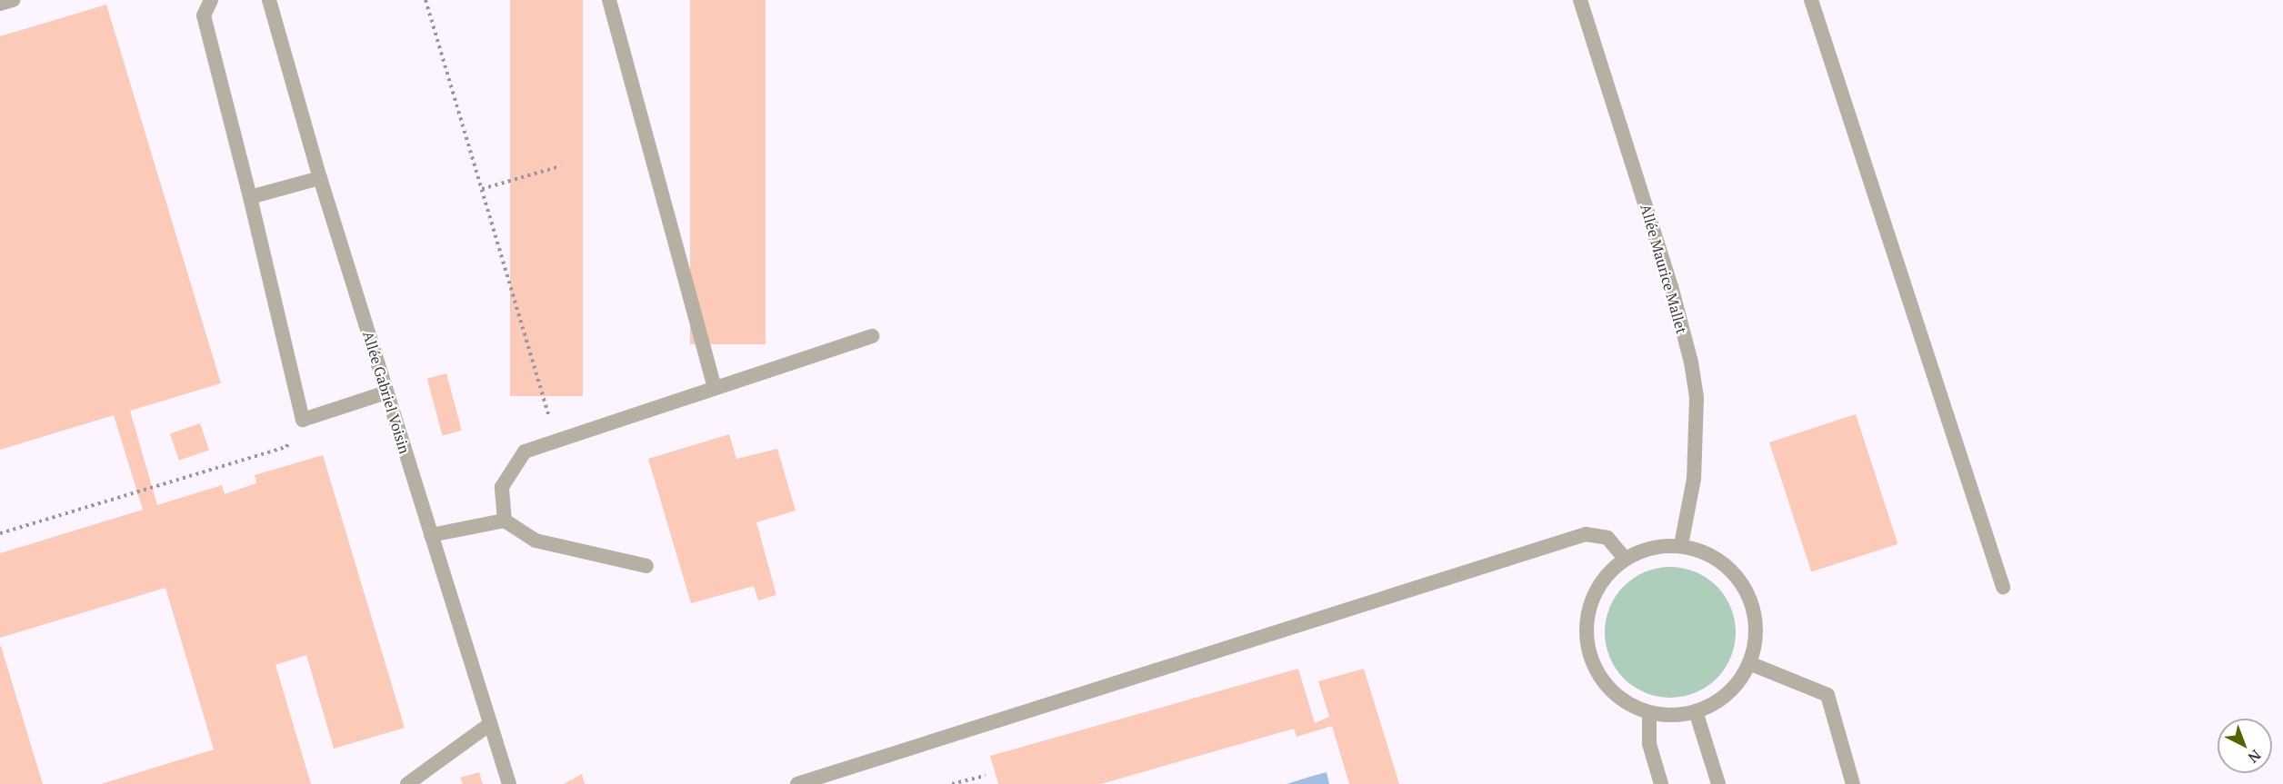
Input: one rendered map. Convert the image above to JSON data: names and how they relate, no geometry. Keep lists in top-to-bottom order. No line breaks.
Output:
{"streets":{"street":["Allée Maurice Mallet","Allée Gabriel Voisin"]},"north":"bottom right"}
